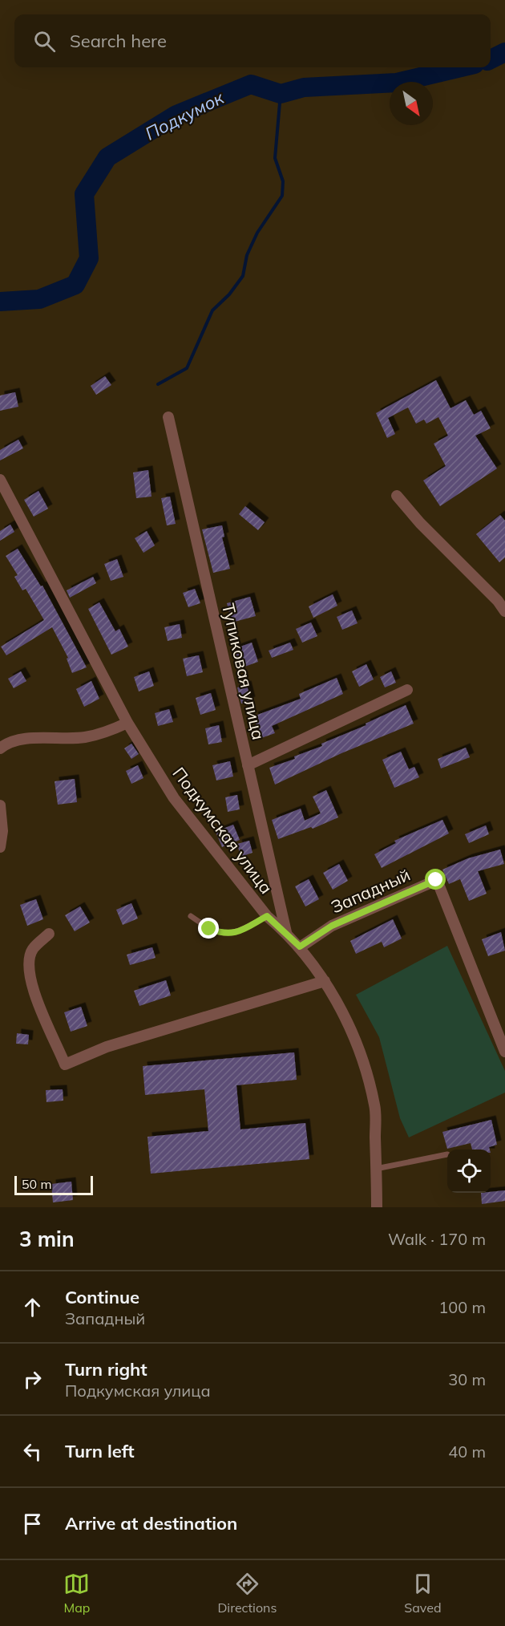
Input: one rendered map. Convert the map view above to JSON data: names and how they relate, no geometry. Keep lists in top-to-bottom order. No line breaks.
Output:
{"streets":{"street":["Тупиковая улица","Подкумская улица","Западный"]},"crossings":[["Тупиковая улица","Подкумская улица"],["Подкумская улица","Западный"]],"water":["Подкумок"],"scale_bar":"50 m","north":"bottom right","page":{"search":"Search here","scale":"50 m","heading":["3 min","Walk · 170 m"],"list":[["Continue","Западный","100 m"],["Turn right","Подкумская улица","30 m"],["Turn left","40 m"],"Arrive at destination"],"nav":["Map","Directions","Saved"]}}
